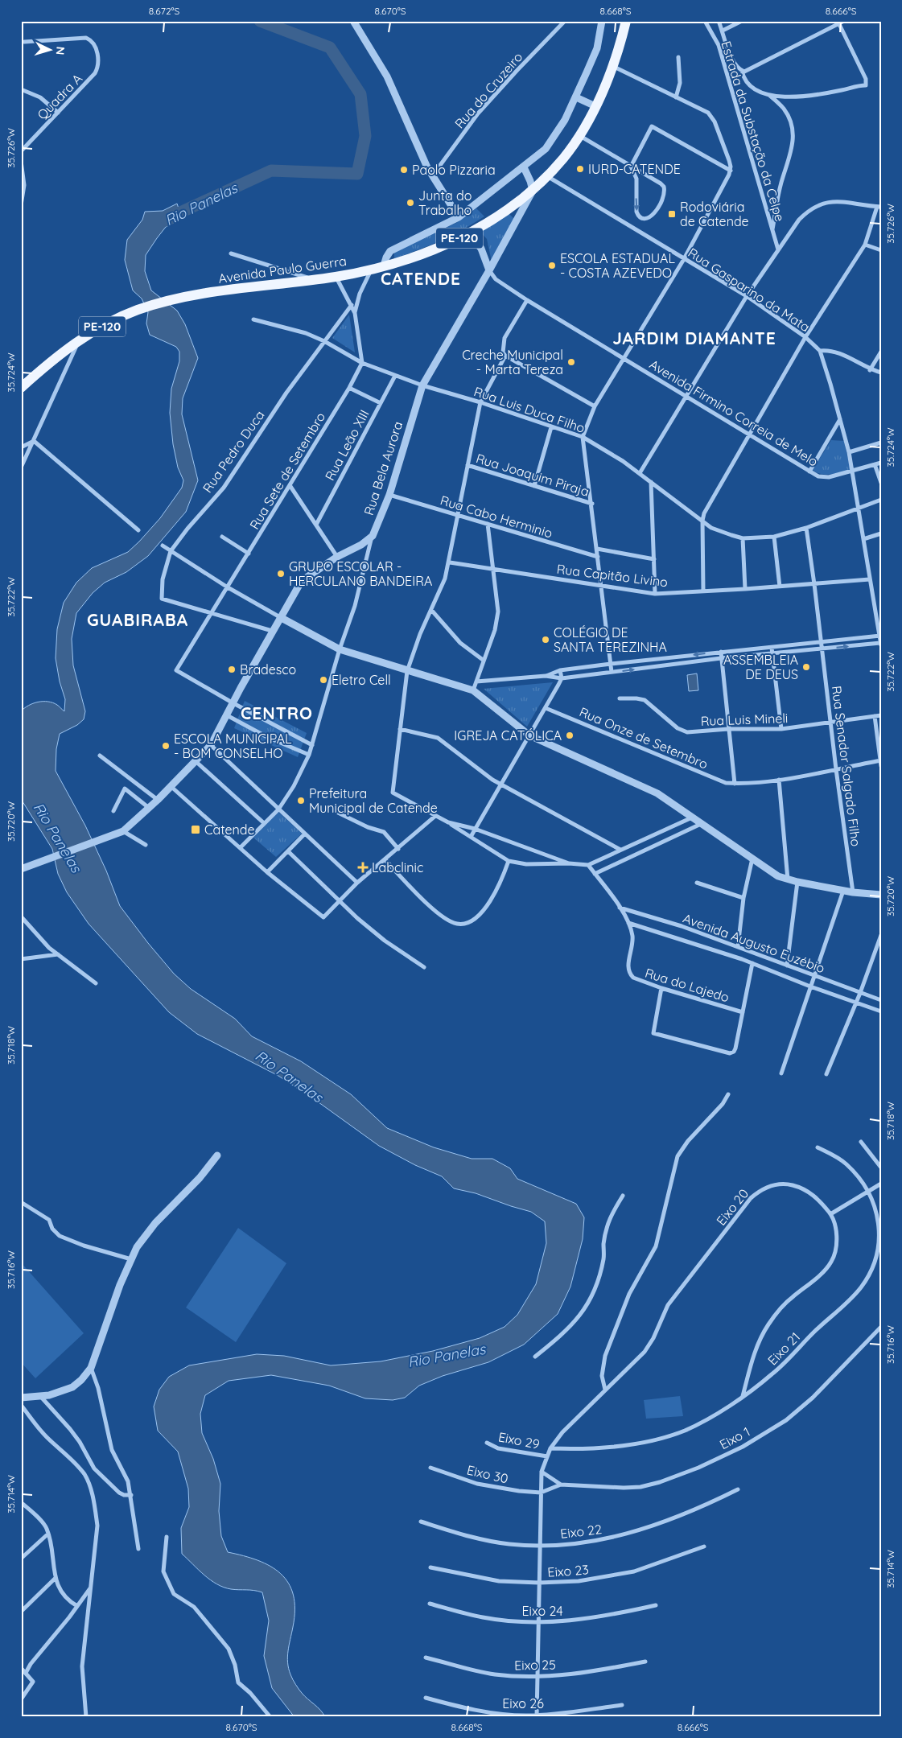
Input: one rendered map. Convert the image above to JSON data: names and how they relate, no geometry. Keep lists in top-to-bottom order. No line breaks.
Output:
{"streets":{"main road":["PE-120","Avenida Paulo Guerra"],"street":["Rua do Cruzeiro","Quadra A","Estrada da Substação da Celpe","Rua Gasparino da Mata","Rua Luis Duca Filho","Avenida Firmino Correia de Melo","Rua Leão XIII","Rua Pedro Duca","Rua Bela Aurora","Rua Sete de Setembro","Rua Joaquim Piraja","Rua Cabo Herminio","Rua Capitão Livino","Rua Luis Mineli","Rua Onze de Setembro","Rua Senador Salgado Filho","Avenida Augusto Euzébio","Rua do Lajedo","Eixo 20","Eixo 21","Eixo 1","Eixo 29","Eixo 30","Eixo 22","Eixo 23","Eixo 24","Eixo 25","Eixo 26"]},"crossings":[["PE-120","Avenida Paulo Guerra"],["Avenida Paulo Guerra","Rua Gasparino da Mata"],["Avenida Paulo Guerra","Rua Bela Aurora"],["Rua Luis Duca Filho","Rua Leão XIII"],["Rua Luis Duca Filho","Rua Pedro Duca"],["Rua Luis Duca Filho","Rua Bela Aurora"],["Rua Luis Duca Filho","Rua Sete de Setembro"],["Rua Luis Duca Filho","Rua Senador Salgado Filho"],["Avenida Firmino Correia de Melo","Rua Bela Aurora"],["Rua Pedro Duca","Rua Sete de Setembro"],["Rua Bela Aurora","Rua Sete de Setembro"],["Rua Bela Aurora","Rua Cabo Herminio"],["Rua Capitão Livino","Rua Senador Salgado Filho"],["Rua Luis Mineli","Rua Senador Salgado Filho"],["Avenida Augusto Euzébio","Rua do Lajedo"],["Eixo 20","Eixo 21"]],"districts":["CATENDE","JARDIM DIAMANTE","GUABIRABA","CENTRO"],"water":["Rio Panelas"],"places":{"other":["IURD-CATENDE","Paolo Pizzaria","Junta do Trabalho","ESCOLA ESTADUAL - COSTA AZEVEDO","Creche Municipal - Marta Tereza","GRUPO ESCOLAR - HERCULANO BANDEIRA","COLÉGIO DE SANTA TEREZINHA","ASSEMBLEIA DE DEUS","Bradesco","Eletro Cell","IGREJA CATÓLICA","ESCOLA MUNICIPAL - BOM CONSELHO","Prefeitura Municipal de Catende"],"transit":["Rodoviária de Catende","Catende"],"health":["Labclinic"]},"north":"right","coordinates":["8.672°S","8.670°S","8.668°S","8.666°S","35.726°W","35.724°W","35.722°W","35.720°W","35.718°W","35.716°W","35.714°W"]}
